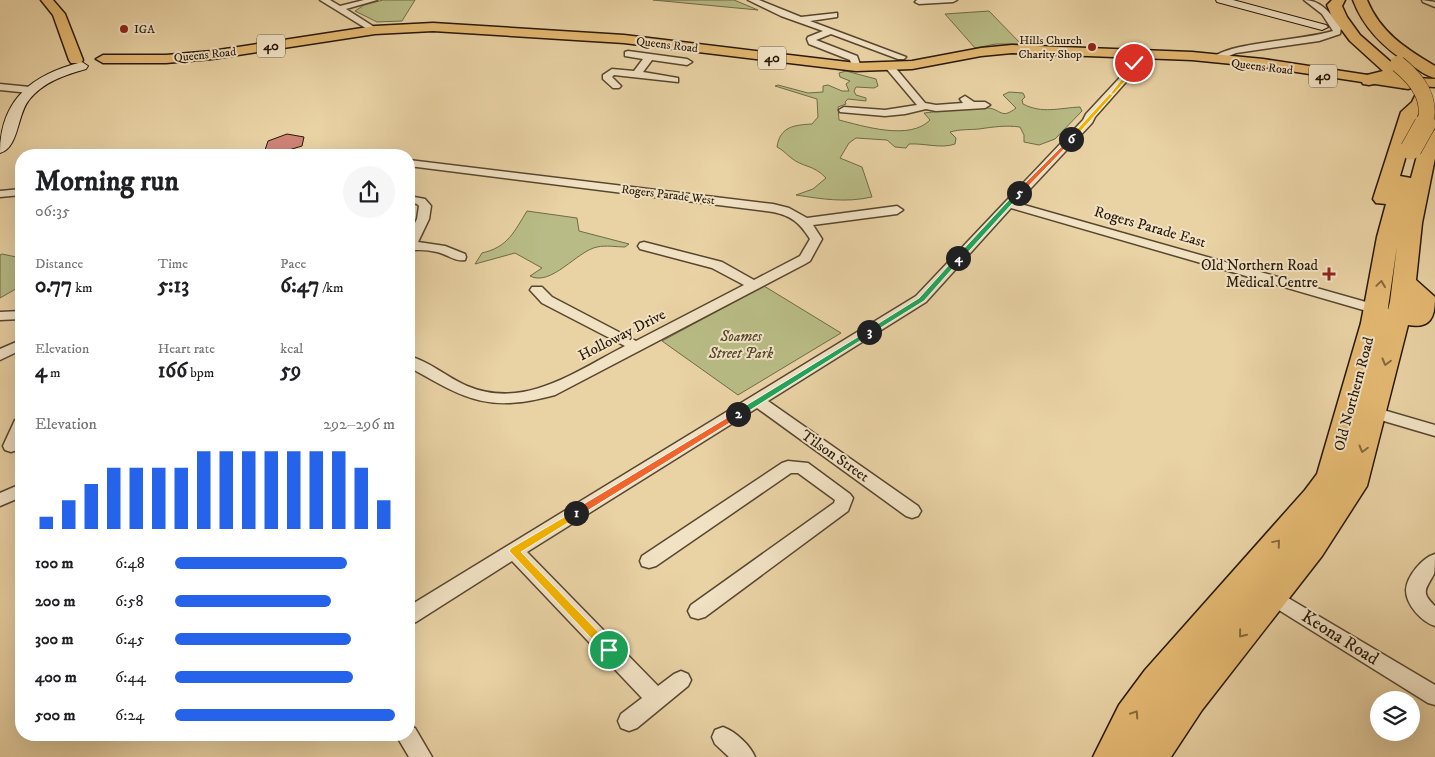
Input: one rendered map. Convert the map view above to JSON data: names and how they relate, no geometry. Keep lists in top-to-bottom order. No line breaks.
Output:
{"streets":{"highway":["Old Northern Road"],"main road":["Queens Road","40"],"street":["Rogers Parade West","Rogers Parade East","Holloway Drive","Tilson Street","Keona Road"]},"crossings":[["Queens Road","Old Northern Road"],["Rogers Parade West","Holloway Drive"],["Rogers Parade East","Old Northern Road"],["Old Northern Road","Keona Road"]],"parks":["Soames Street Park"],"places":{"other":["IGA","Hills Church Charity Shop"],"health":["Old Northern Road Medical Centre"]},"page":{"pins":["6","5","4","3","2","1"],"heading":["Morning run","06:35"],"stats":[["Distance","0.77 km"],["Time","5:13"],["Pace","6:47 /km"],["Elevation","4 m"],["Heart rate","166 bpm"],["kcal","59"]],"chart":["Elevation","292–296 m"],"list":[{"name":"100 m","note":"6:48"},{"name":"200 m","note":"6:58"},{"name":"300 m","note":"6:45"},{"name":"400 m","note":"6:44"},{"name":"500 m","note":"6:24"}]}}
